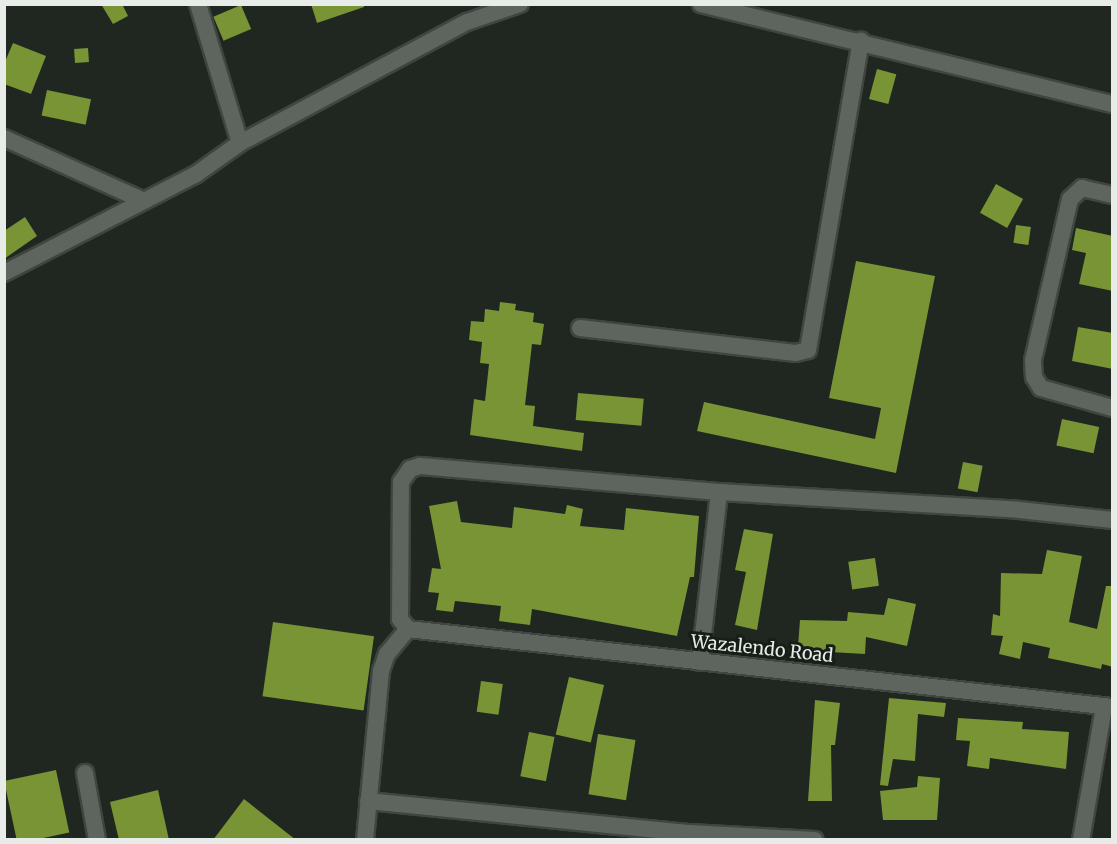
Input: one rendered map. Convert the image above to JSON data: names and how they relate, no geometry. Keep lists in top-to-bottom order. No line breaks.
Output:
{"streets":{"street":["Wazalendo Road"]}}
